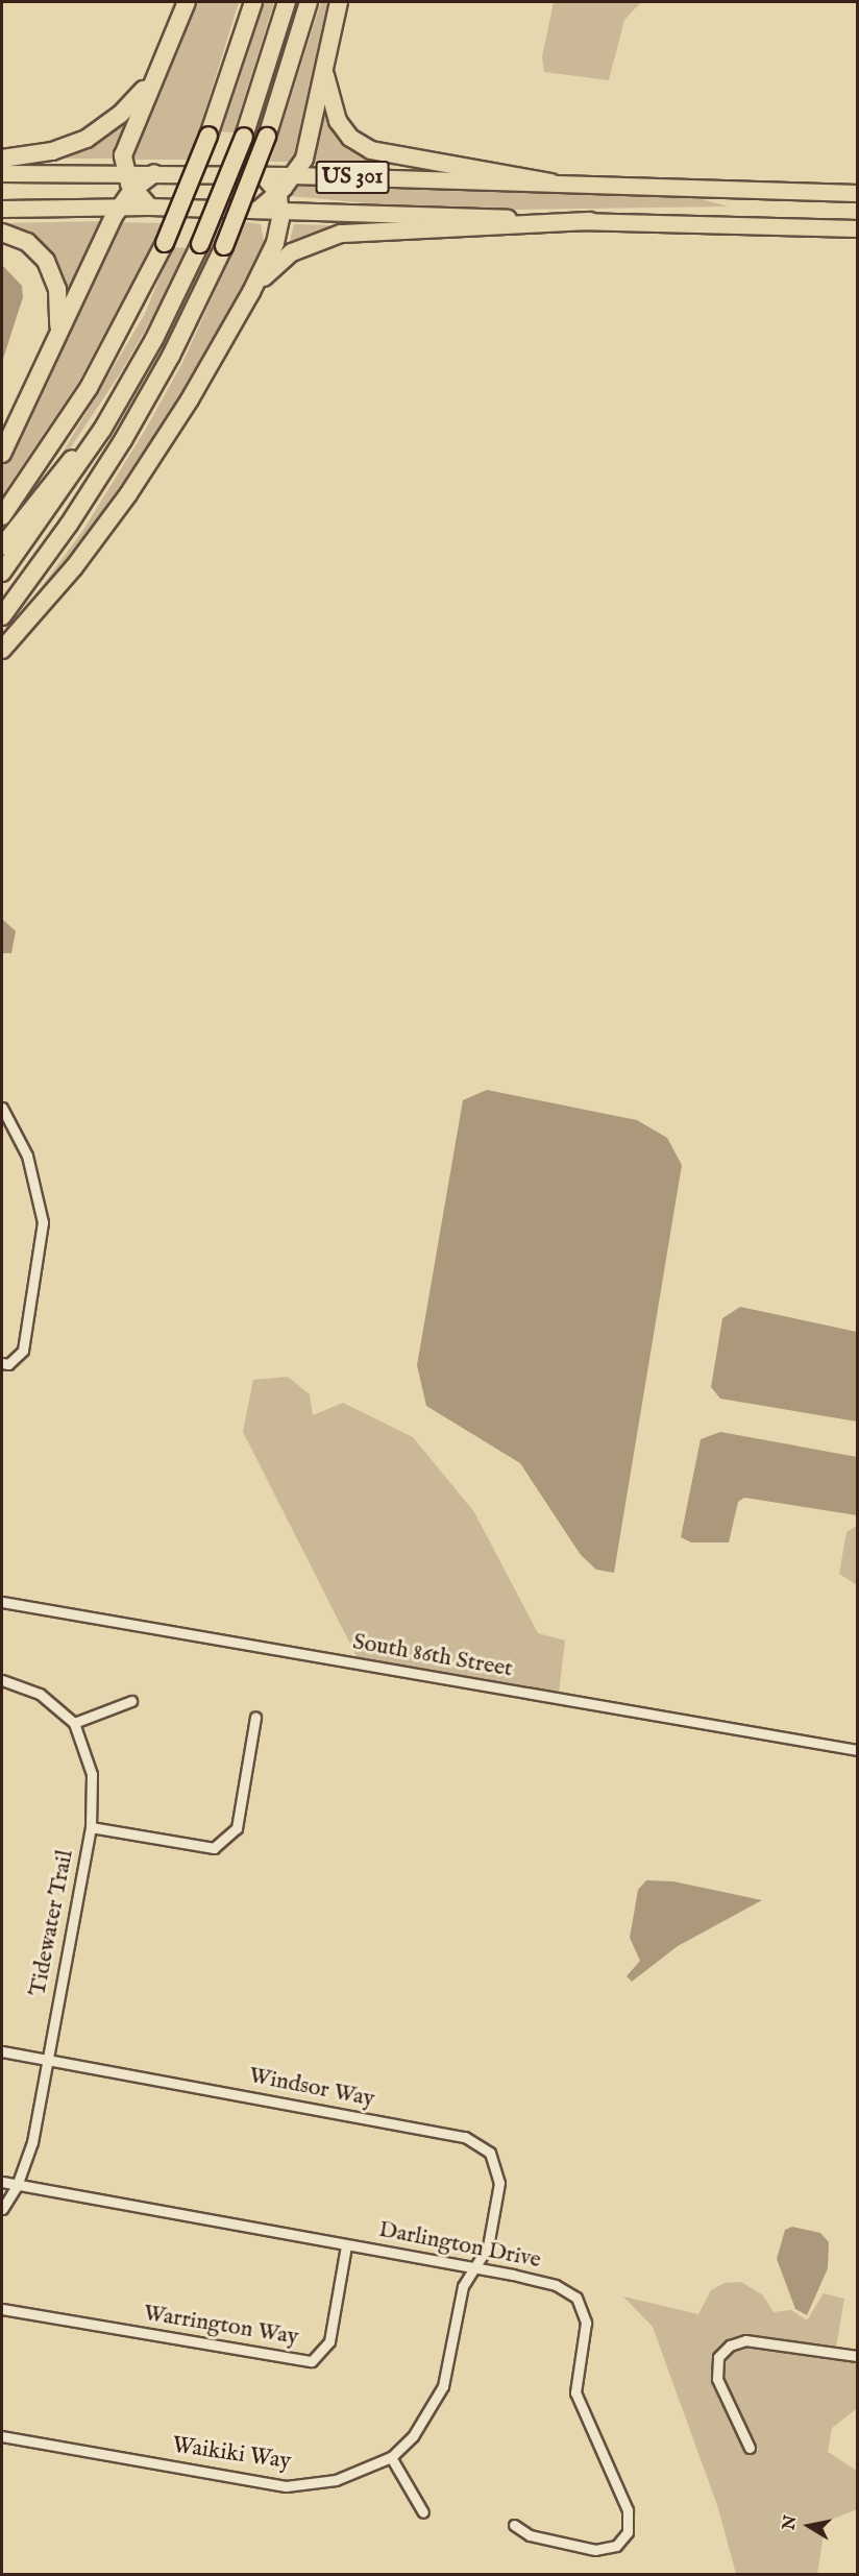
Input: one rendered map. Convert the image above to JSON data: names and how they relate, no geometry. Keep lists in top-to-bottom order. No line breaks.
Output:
{"streets":{"main road":["US 301"],"street":["South 86th Street","Tidewater Trail","Windsor Way","Darlington Drive","Warrington Way","Waikiki Way"]},"crossings":[["Tidewater Trail","Windsor Way"],["Tidewater Trail","Darlington Drive"],["Windsor Way","Darlington Drive"],["Windsor Way","Waikiki Way"],["Darlington Drive","Warrington Way"],["Darlington Drive","Waikiki Way"]],"north":"left"}
